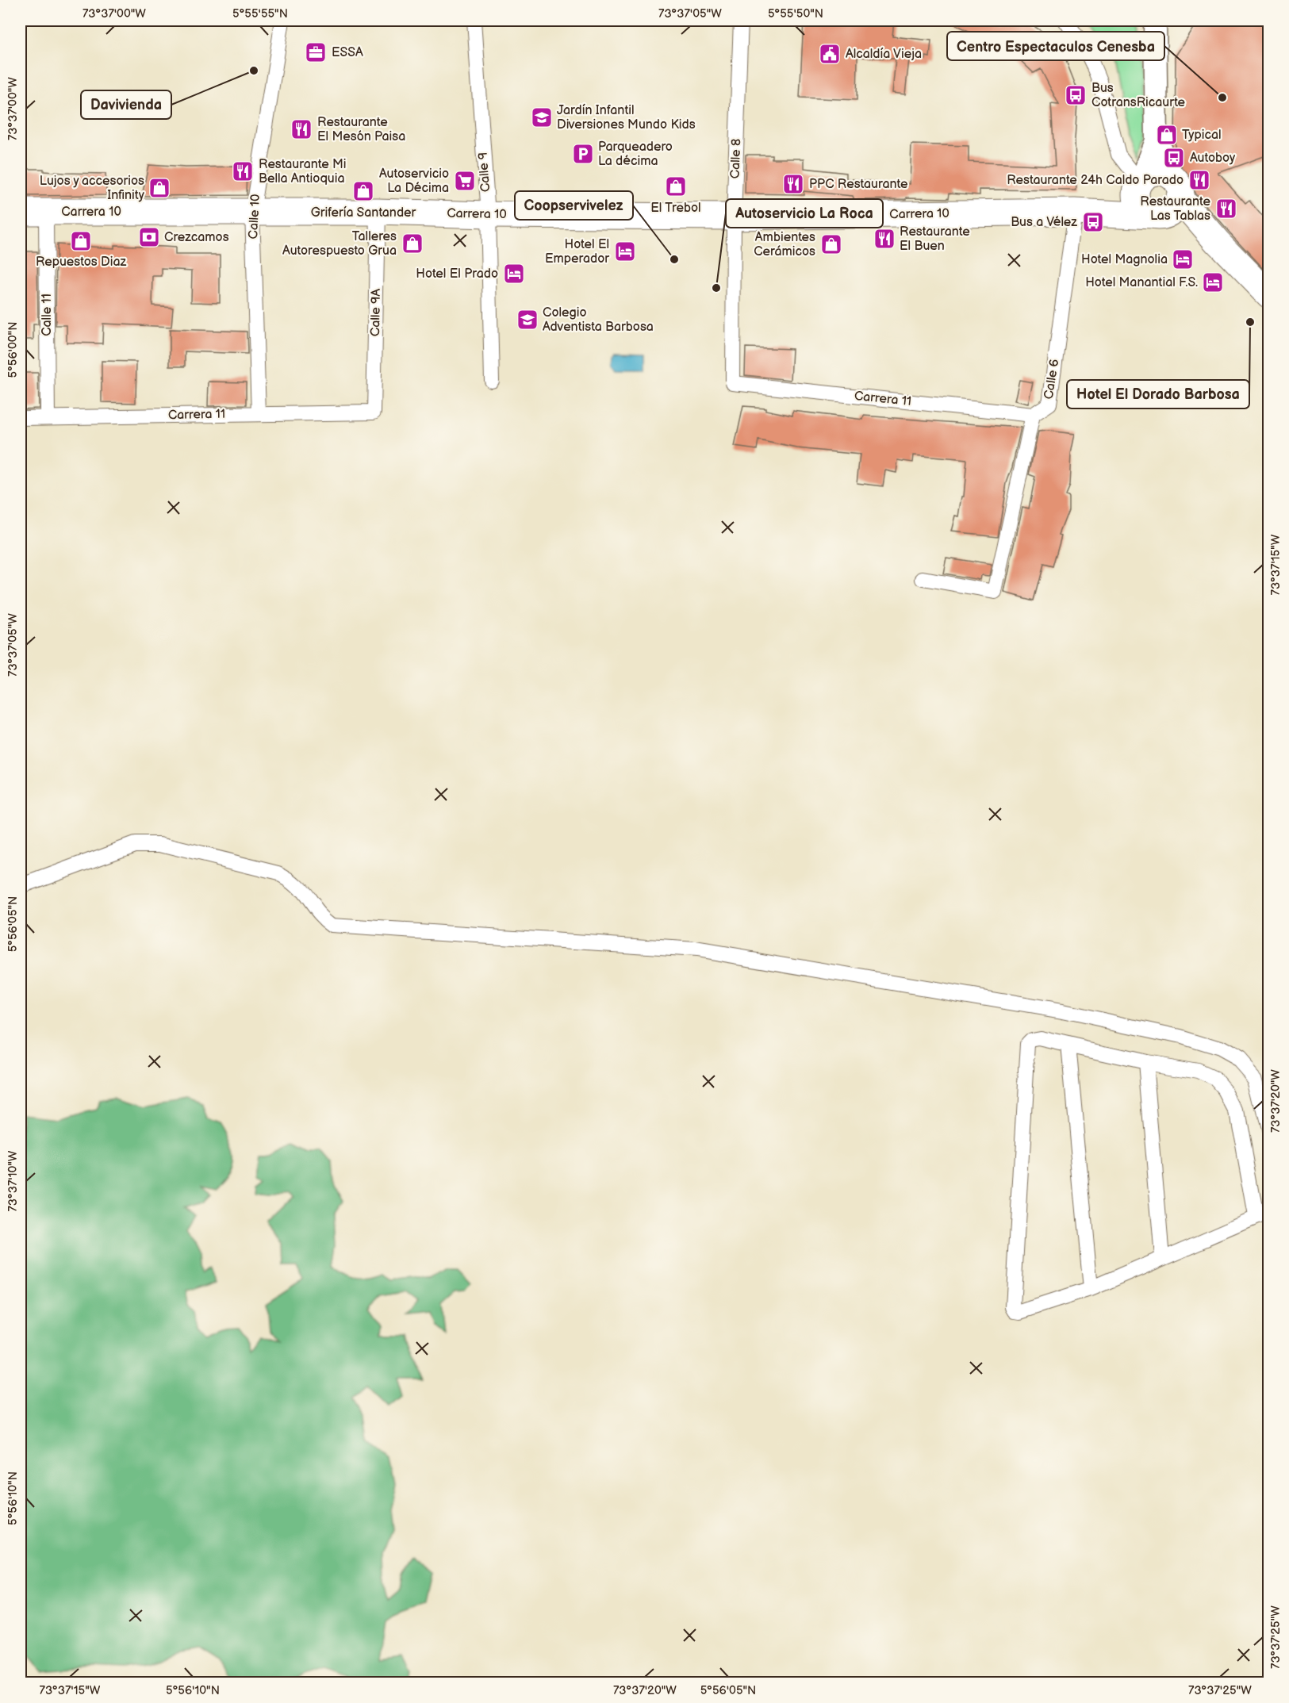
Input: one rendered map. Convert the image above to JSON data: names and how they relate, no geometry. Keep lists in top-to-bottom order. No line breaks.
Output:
{"streets":{"highway":["Carrera 10"],"street":["Calle 8","Calle 9","Calle 10","Calle 9A","Calle 11","Calle 6","Carrera 11"]},"crossings":[["Calle 8","Carrera 10"],["Calle 8","Carrera 11"],["Calle 9","Carrera 10"],["Carrera 10","Calle 10"],["Carrera 10","Calle 9A"],["Carrera 10","Calle 11"],["Carrera 10","Calle 6"],["Calle 10","Carrera 11"],["Calle 9A","Carrera 11"],["Calle 11","Carrera 11"],["Calle 6","Carrera 11"]],"places":{"office":["ESSA"],"public building":["Alcaldía Vieja"],"other":["Davivienda","Centro Espectaculos Cenesba","Coopservivelez","Autoservicio La Roca","Hotel El Dorado Barbosa"],"bus stop":["Bus CotransRicaurte","Autoboy","Bus a Vélez"],"school or university":["Jardín Infantil Diversiones Mundo Kids","Colegio Adventista Barbosa"],"restaurant":["Restaurante El Mesón Paisa","Restaurante Mi Bella Antioquia","Restaurante 24h Caldo Parado","PPC Restaurante","Restaurante Las Tablas","Restaurante El Buen"],"shop":["Typical","El Trebol","Lujos y accesorios Infinity","Grifería Santander","Repuestos Diaz","Talleres Autorespuesto Grua","Ambientes Cerámicos"],"parking":["Parqueadero La décima"],"supermarket":["Autoservicio La Décima"],"bank":["Crezcamos"],"hotel":["Hotel El Emperador","Hotel Magnolia","Hotel El Prado","Hotel Manantial F.S."]},"coordinates":["73°37'00\"W","5°55'55\"N","73°37'05\"W","5°55'50\"N","5°56'00\"N","73°37'15\"W","5°56'05\"N","73°37'20\"W","73°37'10\"W","5°56'10\"N","73°37'25\"W"]}
